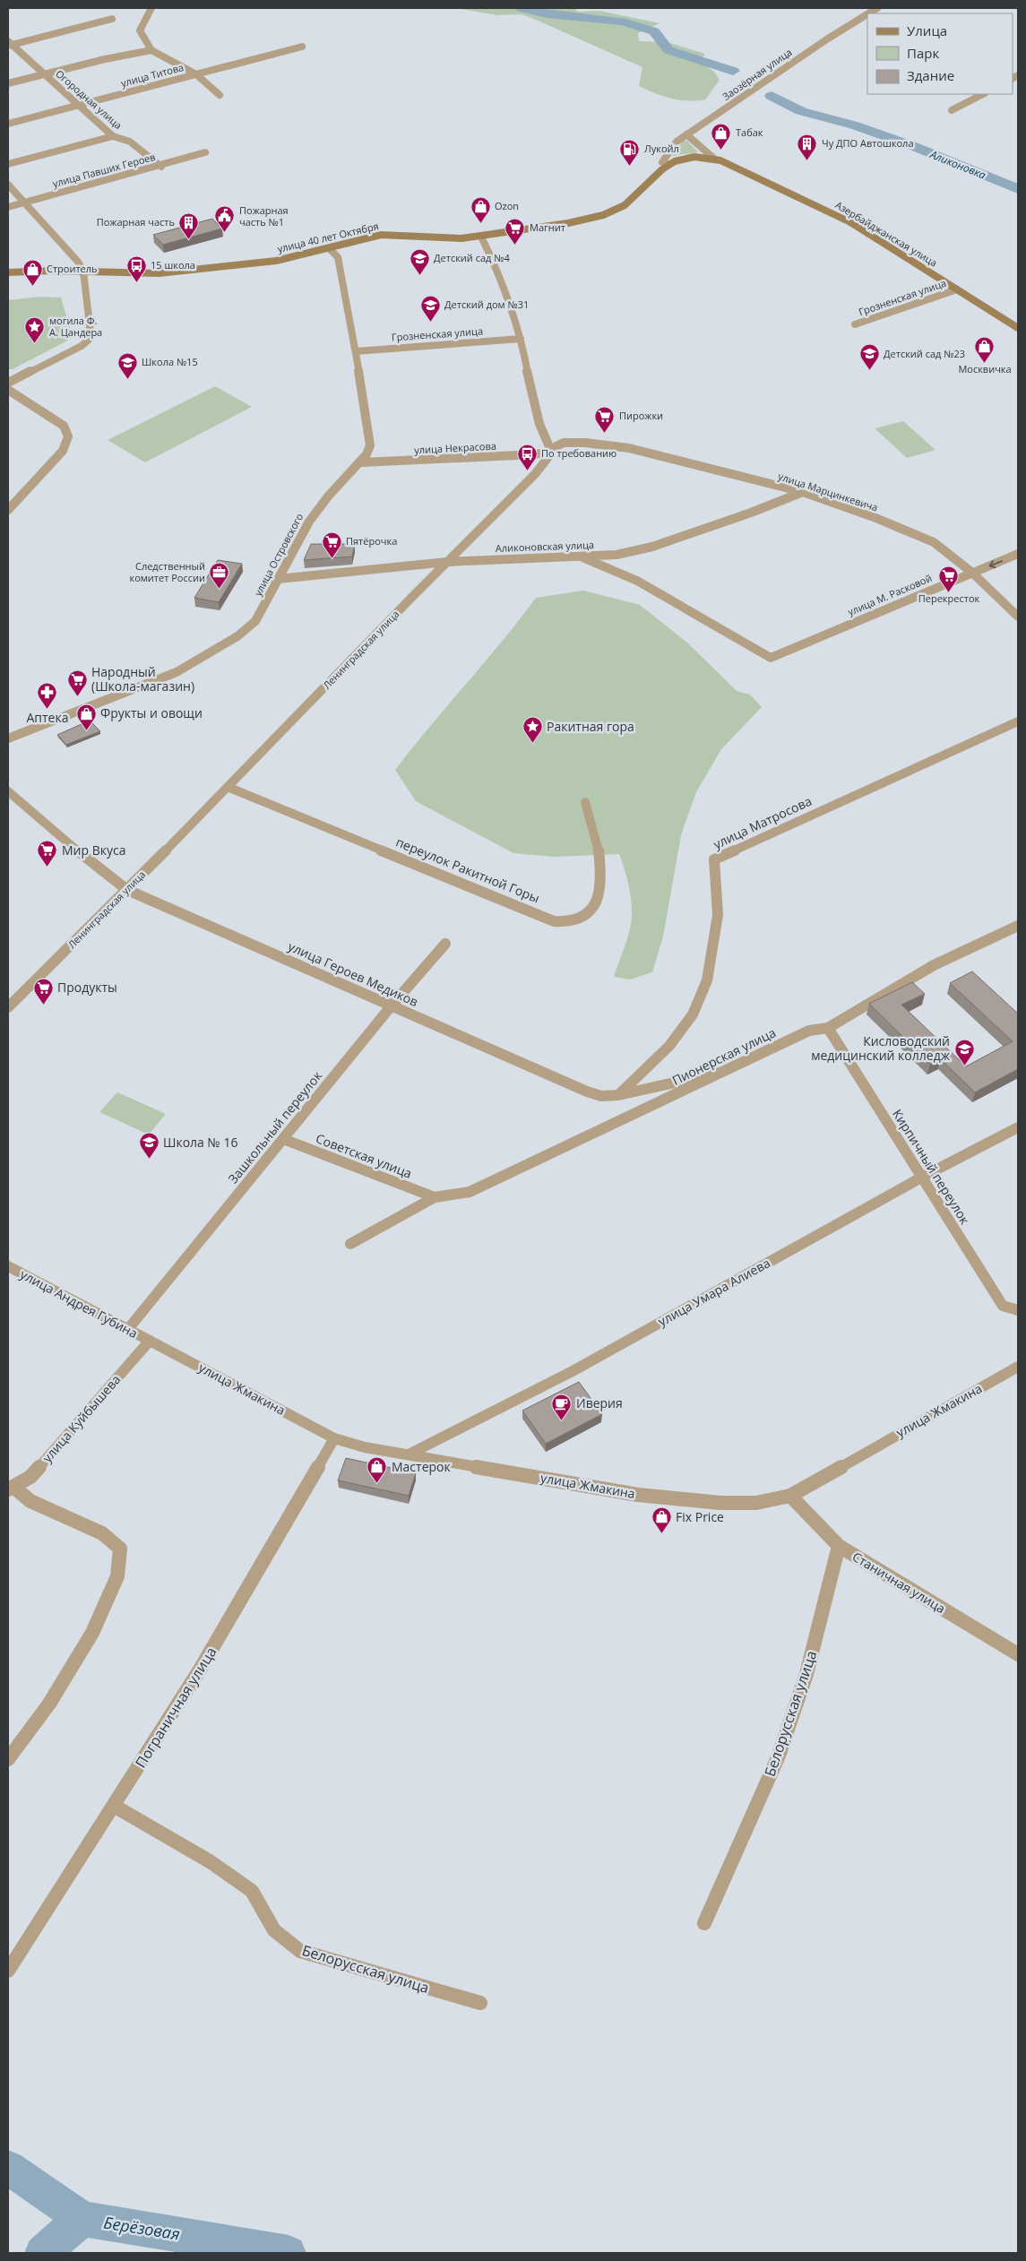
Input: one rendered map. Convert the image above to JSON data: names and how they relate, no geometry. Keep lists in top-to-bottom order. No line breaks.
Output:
{"streets":{"main road":["Азербайджанская улица","улица 40 лет Октября"],"street":["Заозёрная улица","улица Титова","Огородная улица","улица Павших Героев","Грозненская улица","улица Некрасова","улица Марцинкевича","Аликоновская улица","улица Островского","улица М. Расковой","Ленинградская улица","улица Матросова","переулок Ракитной Горы","улица Героев Медиков","Пионерская улица","Зашкольный переулок","Советская улица","Кирпичный переулок","улица Умара Алиева","улица Андрея Губина","улица Жмакина","улица Куйбышева","Станичная улица","Пограничная улица","Белорусская улица"]},"crossings":[["Заозёрная улица","улица 40 лет Октября"],["улица Титова","Огородная улица"],["Огородная улица","улица Павших Героев"],["Азербайджанская улица","улица 40 лет Октября"],["Азербайджанская улица","Грозненская улица"],["улица 40 лет Октября","улица Островского"],["Грозненская улица","улица Островского"],["улица Некрасова","улица Марцинкевича"],["улица Некрасова","улица Островского"],["улица Некрасова","Ленинградская улица"],["улица Марцинкевича","Аликоновская улица"],["улица Марцинкевича","улица М. Расковой"],["улица Марцинкевича","Ленинградская улица"],["Аликоновская улица","улица Островского"],["Аликоновская улица","улица М. Расковой"],["Аликоновская улица","Ленинградская улица"],["Ленинградская улица","переулок Ракитной Горы"],["Ленинградская улица","улица Героев Медиков"],["улица Матросова","улица Героев Медиков"],["улица Героев Медиков","Пионерская улица"],["улица Героев Медиков","Зашкольный переулок"],["Пионерская улица","Советская улица"],["Пионерская улица","Кирпичный переулок"],["Зашкольный переулок","Советская улица"],["Зашкольный переулок","улица Андрея Губина"],["Кирпичный переулок","улица Умара Алиева"],["улица Умара Алиева","улица Жмакина"],["улица Андрея Губина","улица Жмакина"],["улица Андрея Губина","улица Куйбышева"],["улица Жмакина","улица Куйбышева"],["улица Жмакина","Станичная улица"],["улица Жмакина","Пограничная улица"],["Станичная улица","Белорусская улица"],["Пограничная улица","Белорусская улица"]],"water":["Аликоновка","Берёзовая"],"places":{"shop":["Табак","Ozon","Строитель","Москвичка","Фрукты и овощи","Мастерок","Fix Price"],"building":["Чу ДПО Автошкола","Пожарная часть"],"fuel station":["Лукойл"],"public building":["Пожарная часть №1"],"supermarket":["Магнит","Пирожки","Пятёрочка","Перекресток","Народный (Школа-магазин)","Мир Вкуса","Продукты"],"school or university":["Детский сад №4","Детский дом №31","Детский сад №23","Школа №15","Кисловодский медицинский колледж","Школа № 16"],"bus stop":["15 школа","По требованию"],"place":["могила Ф. А. Цандера","Ракитная гора"],"office":["Следственный комитет России"],"pharmacy":["Аптека"],"cafe":["Иверия"]},"legend":["Улица","Парк","Здание"]}
